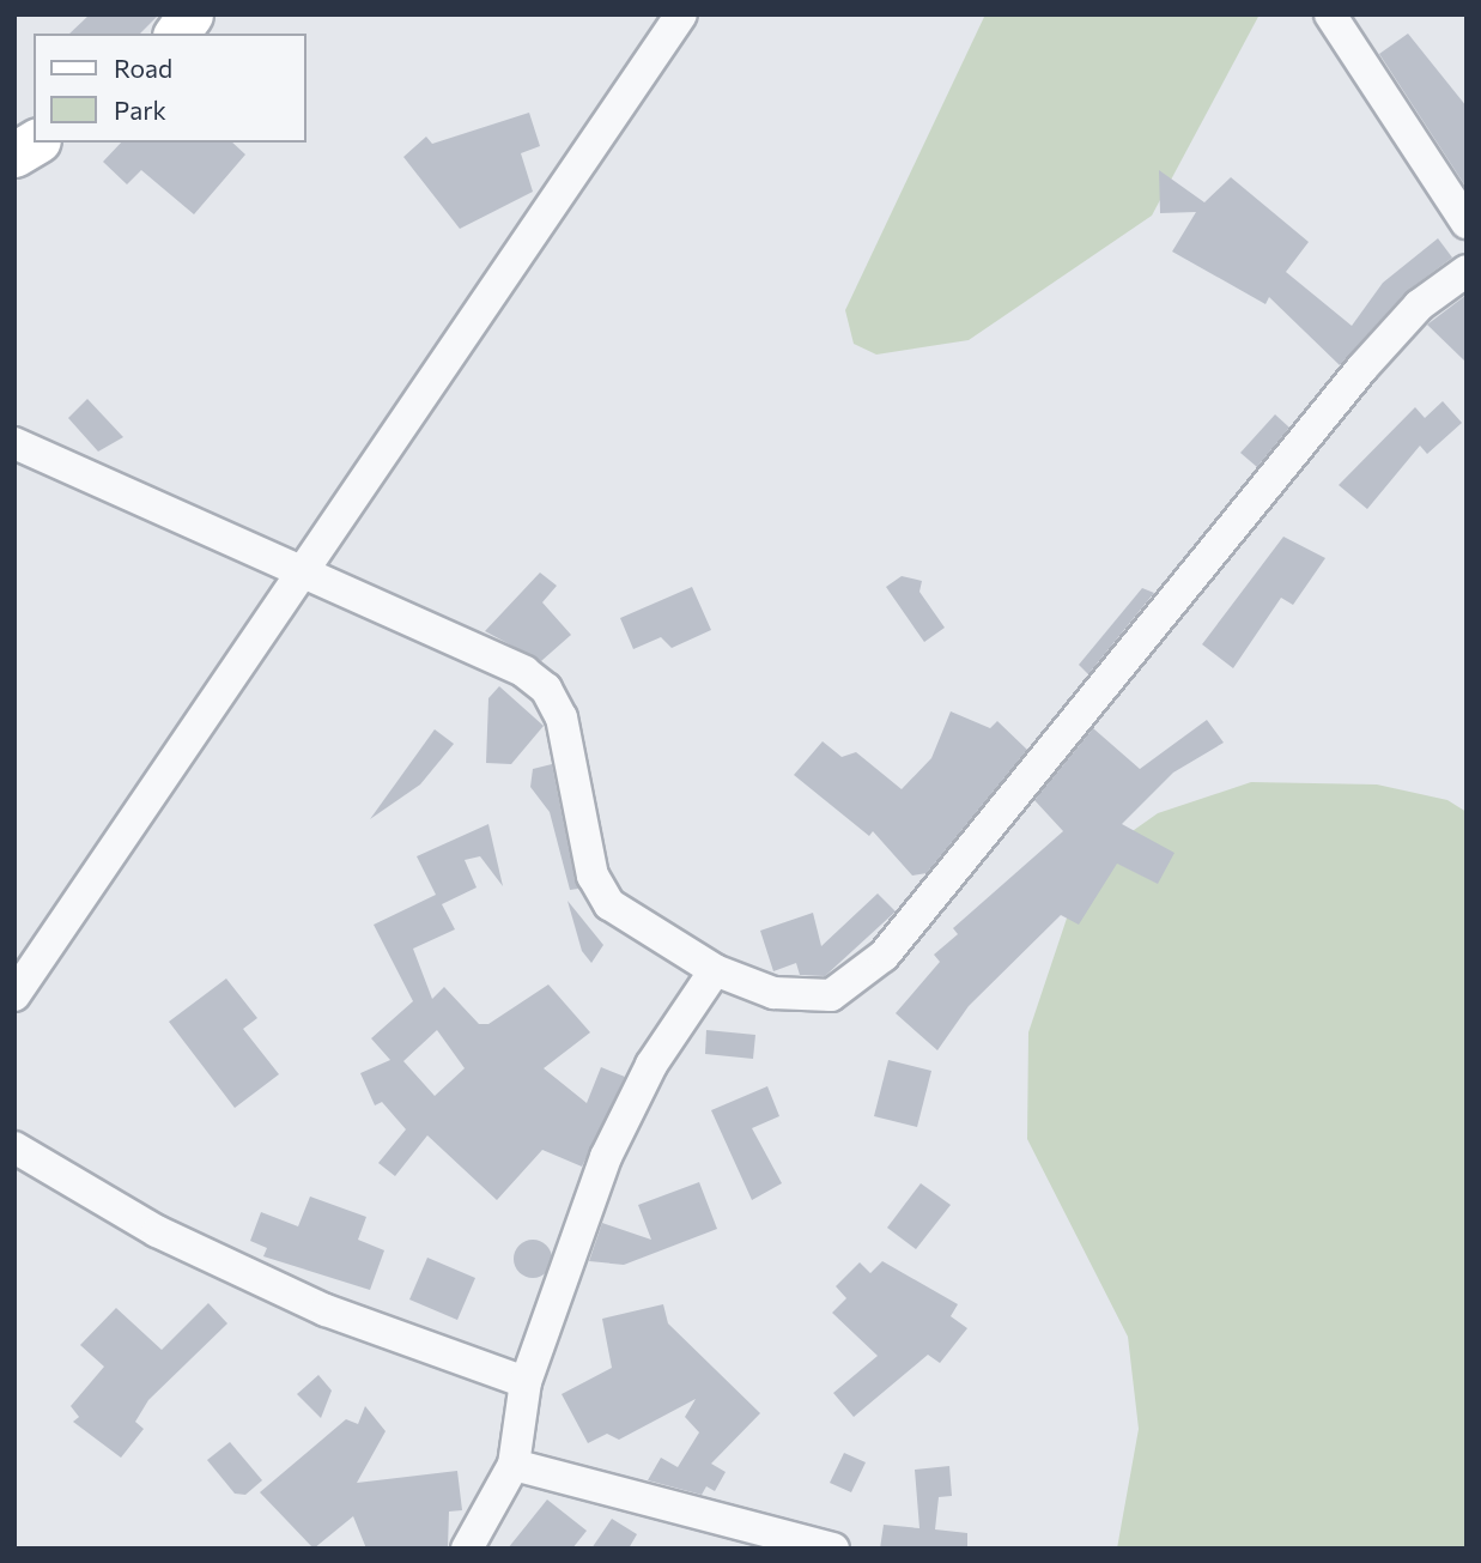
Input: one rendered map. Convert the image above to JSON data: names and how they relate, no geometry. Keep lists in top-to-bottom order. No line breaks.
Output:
{"legend":["Road","Park"]}
